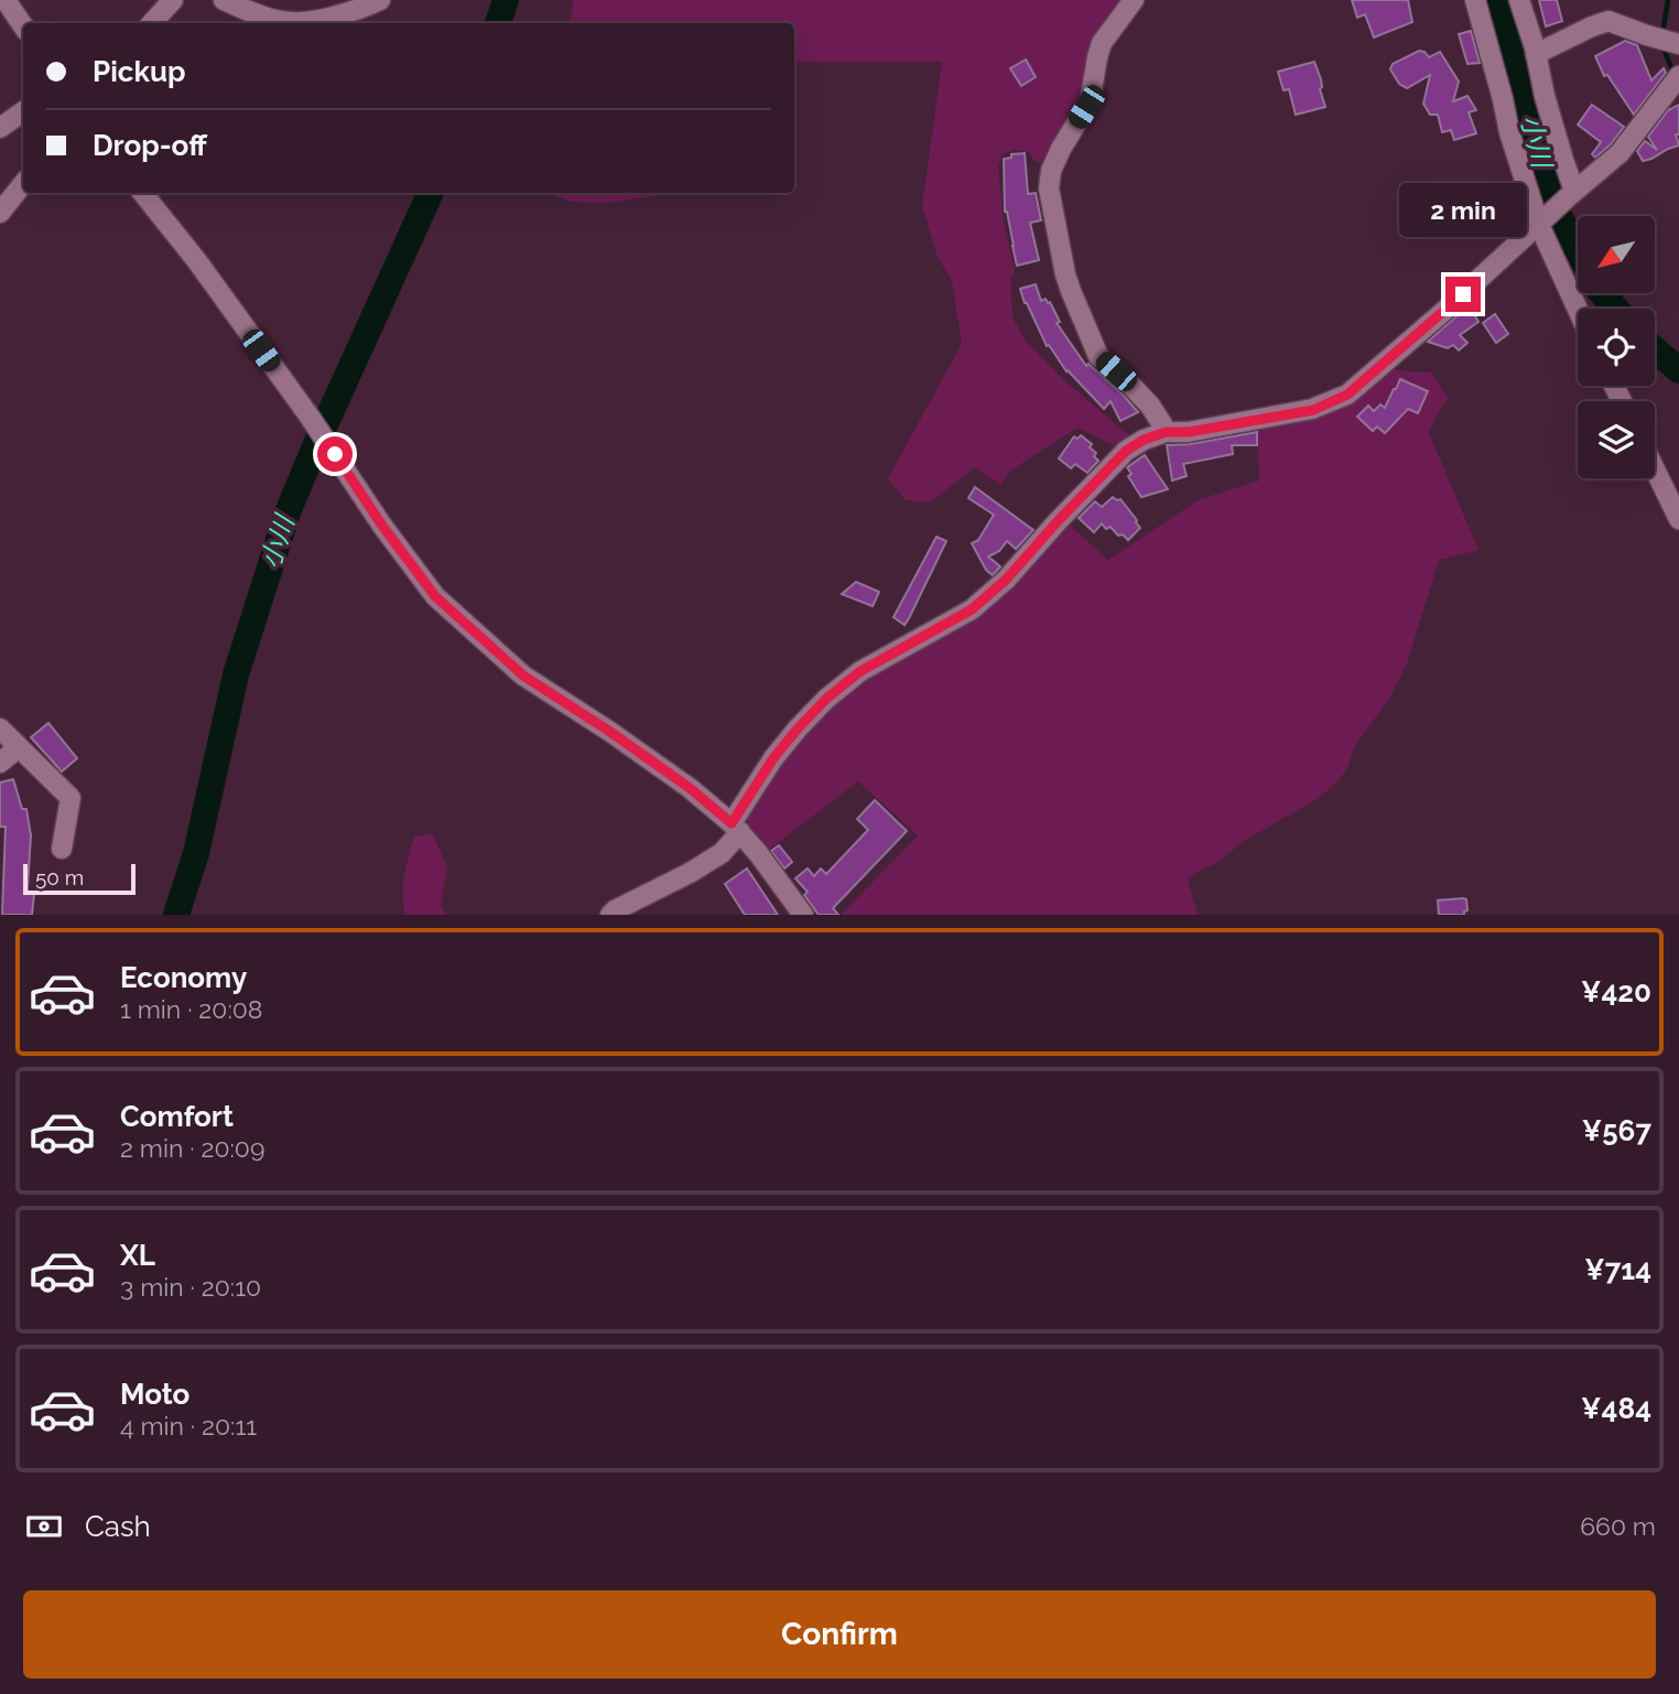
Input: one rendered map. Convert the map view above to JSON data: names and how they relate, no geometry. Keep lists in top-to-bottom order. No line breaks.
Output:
{"water":["小川"],"scale_bar":"50 m","north":"bottom left","page":{"banner":["Pickup","Drop-off"],"bubble":"2 min","scale":"50 m","list":[{"name":"Economy","note":"1 min · 20:08","value":"¥420"},{"name":"Comfort","note":"2 min · 20:09","value":"¥567"},{"name":"XL","note":"3 min · 20:10","value":"¥714"},{"name":"Moto","note":"4 min · 20:11","value":"¥484"}],"pay":["Cash","660 m"],"buttons":"Confirm"}}
